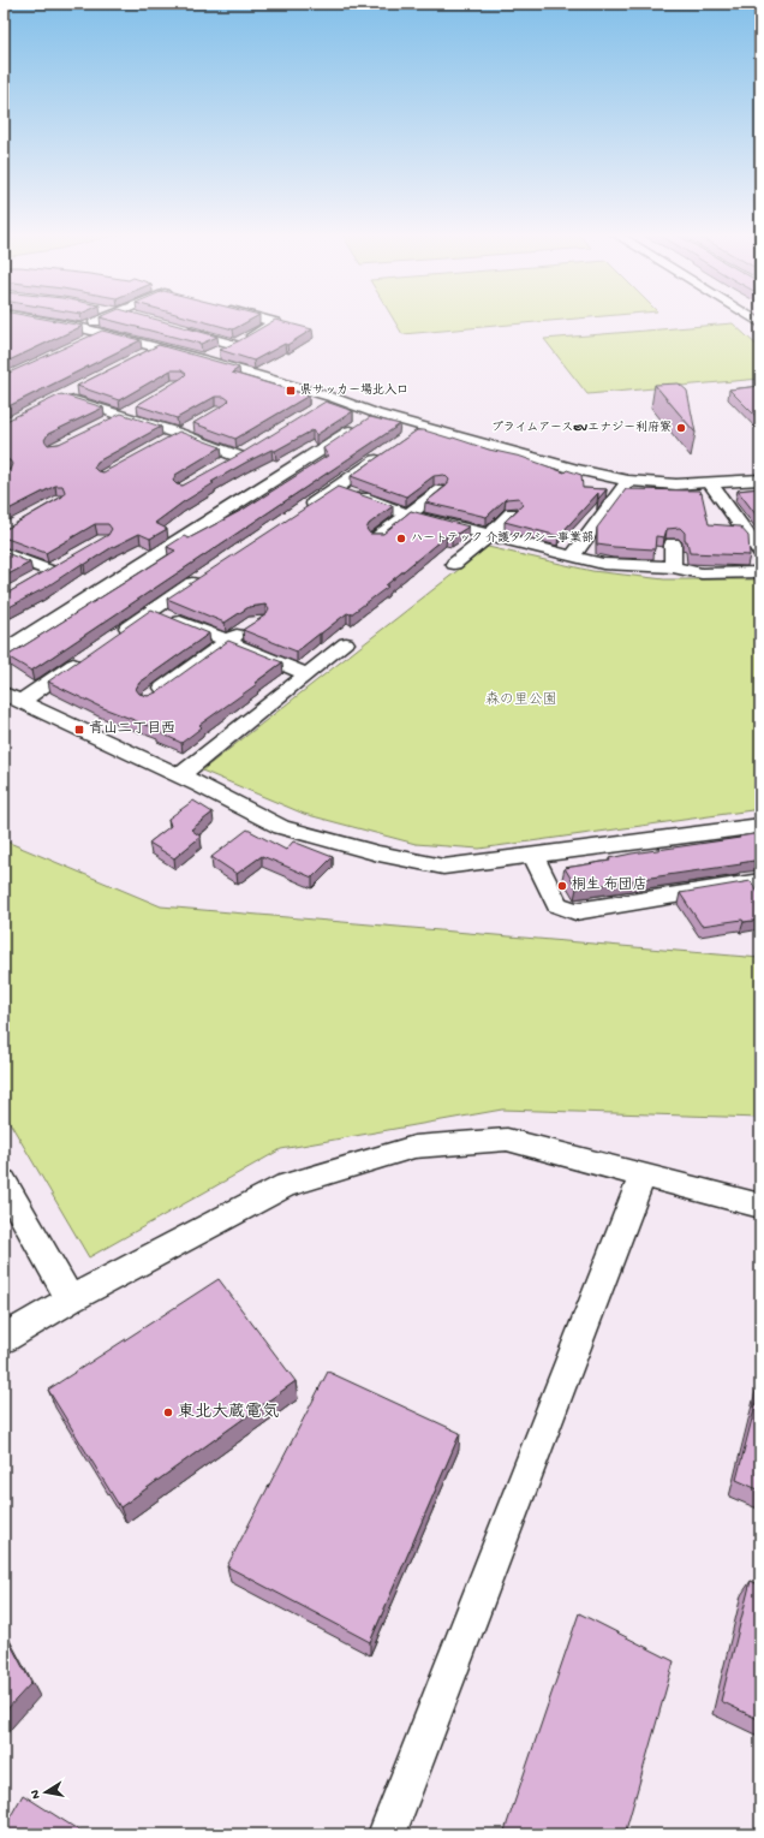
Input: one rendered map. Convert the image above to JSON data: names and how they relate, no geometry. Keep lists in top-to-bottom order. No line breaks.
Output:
{"parks":["森の里公園"],"places":{"transit":["県サッカー場北入口","青山二丁目西"],"other":["プライムアースEVエナジー利府寮","ハートテック 介護タクシー事業部","桐生 布団店","東北大蔵電気"]},"north":"left"}
